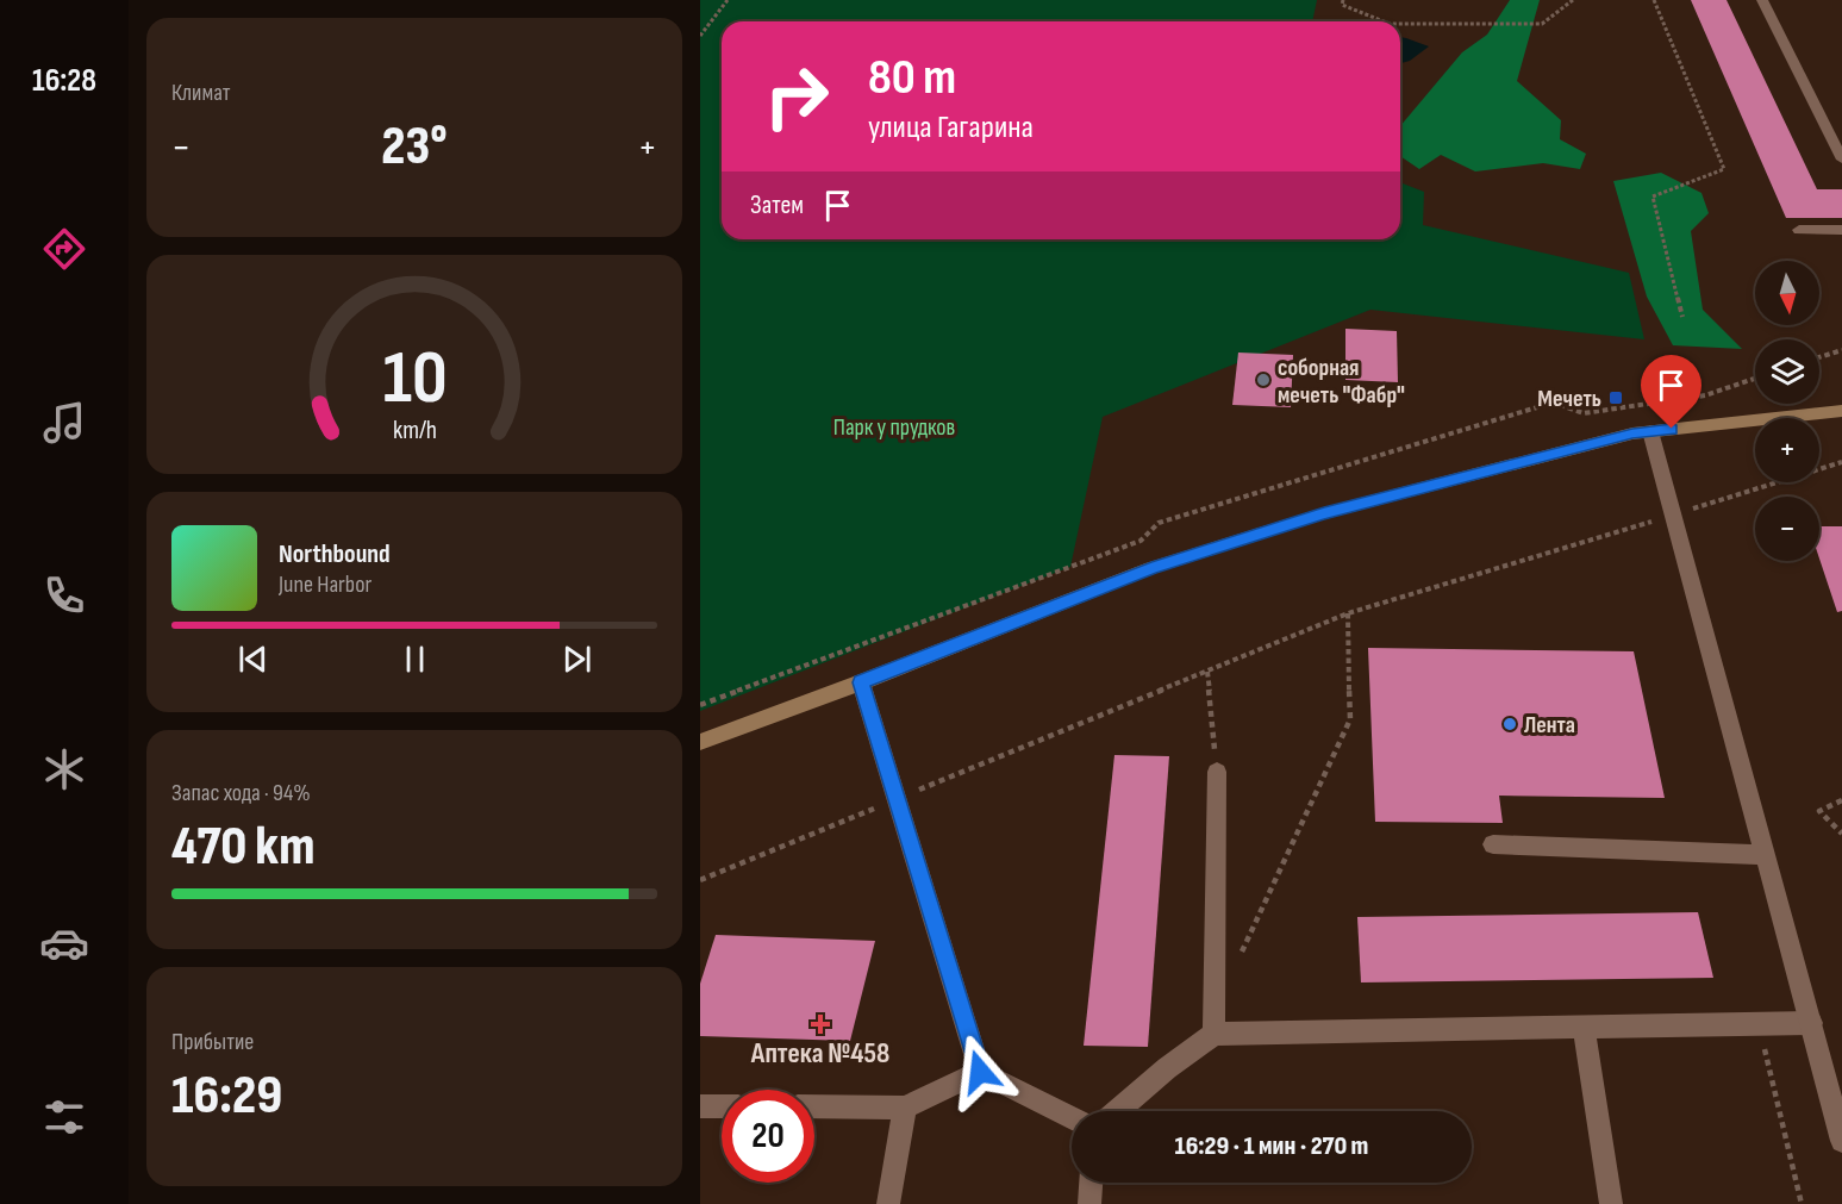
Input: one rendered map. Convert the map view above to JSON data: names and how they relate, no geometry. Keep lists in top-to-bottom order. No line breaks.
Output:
{"parks":["Парк у прудков"],"places":{"other":["соборная мечеть \"Фабр\"","Лента"],"transit":["Мечеть"],"health":["Аптека №458"]},"north":"bottom","page":{"tabs":"16:28","tile":["Климат",["Запас хода · 94%","470 km"],["Прибытие","16:29"]],"turn":["80 m","улица Гагарина"],"heat":["−","23°","+"],"then":"Затем","map_buttons":["+","−"],"song":["Northbound","June Harbor"],"limit":"20","trip":"16:29 · 1 мин · 270 m","gauge":["10","km/h"]}}
